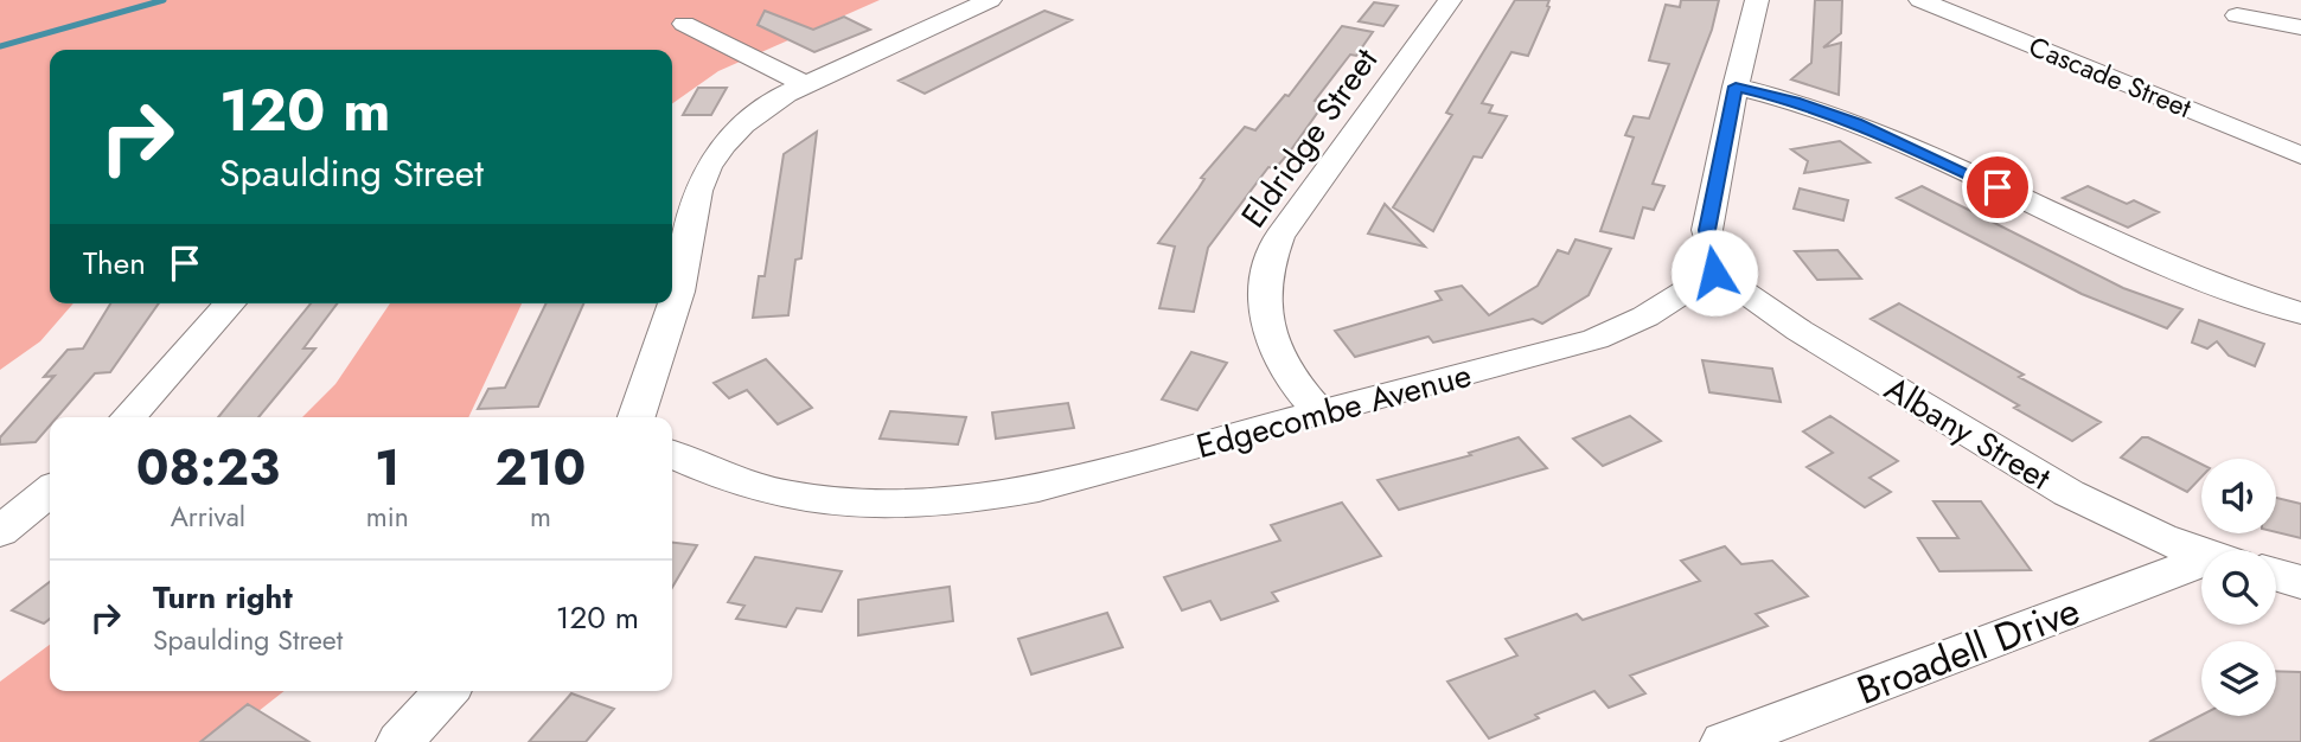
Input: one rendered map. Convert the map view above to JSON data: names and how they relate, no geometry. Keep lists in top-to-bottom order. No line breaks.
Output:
{"streets":{"street":["Cascade Street","Eldridge Street","Edgecombe Avenue","Albany Street","Broadell Drive"]},"crossings":[["Eldridge Street","Edgecombe Avenue"],["Edgecombe Avenue","Albany Street"]],"page":{"turn":["120 m","Spaulding Street"],"then":"Then","eta":["08:23","Arrival","1","min","210","m"],"list":[{"name":"Turn right","note":"Spaulding Street","value":"120 m"}]}}
